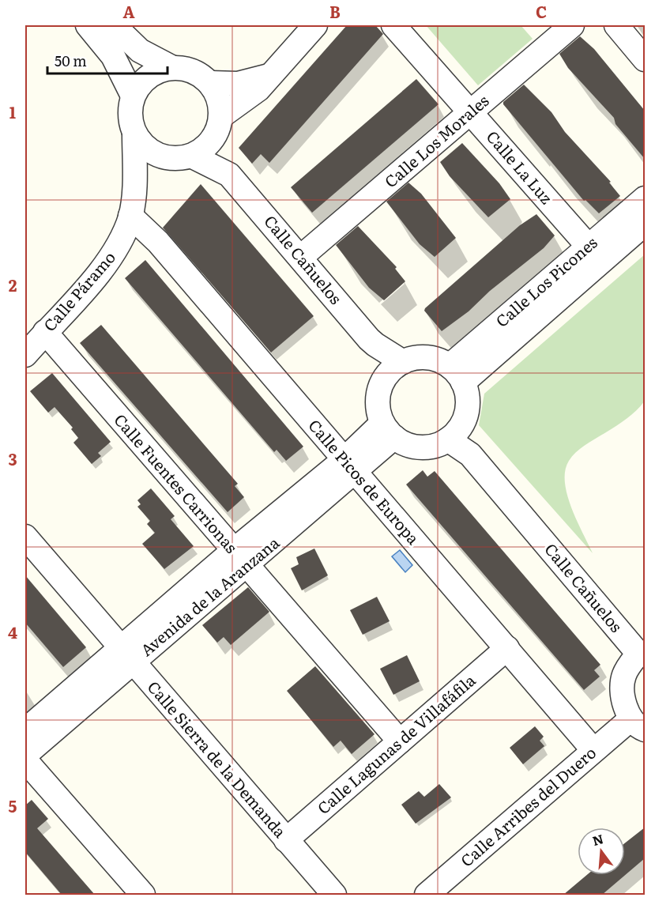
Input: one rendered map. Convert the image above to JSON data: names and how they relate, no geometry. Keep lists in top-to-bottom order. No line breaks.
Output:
{"streets":{"street":["Calle Los Morales","Calle La Luz","Calle Cañuelos","Calle Los Picones","Calle Páramo","Calle Picos de Europa","Calle Fuentes Carrionas","Avenida de la Aranzana","Calle Lagunas de Villafáfila","Calle Sierra de la Demanda","Calle Arribes del Duero"]},"crossings":[["Calle Los Morales","Calle La Luz"],["Calle Los Morales","Calle Cañuelos"],["Calle La Luz","Calle Los Picones"],["Calle Cañuelos","Calle Los Picones"],["Calle Cañuelos","Calle Páramo"],["Calle Cañuelos","Avenida de la Aranzana"],["Calle Cañuelos","Calle Arribes del Duero"],["Calle Los Picones","Avenida de la Aranzana"],["Calle Páramo","Calle Picos de Europa"],["Calle Páramo","Calle Fuentes Carrionas"],["Calle Picos de Europa","Avenida de la Aranzana"],["Calle Picos de Europa","Calle Lagunas de Villafáfila"],["Calle Picos de Europa","Calle Arribes del Duero"],["Calle Fuentes Carrionas","Avenida de la Aranzana"],["Calle Fuentes Carrionas","Calle Lagunas de Villafáfila"],["Avenida de la Aranzana","Calle Sierra de la Demanda"],["Calle Lagunas de Villafáfila","Calle Sierra de la Demanda"]],"scale_bar":"50 m","north":"top","grid":{"columns":["A","B","C"],"rows":["1","2","3","4","5"]}}
